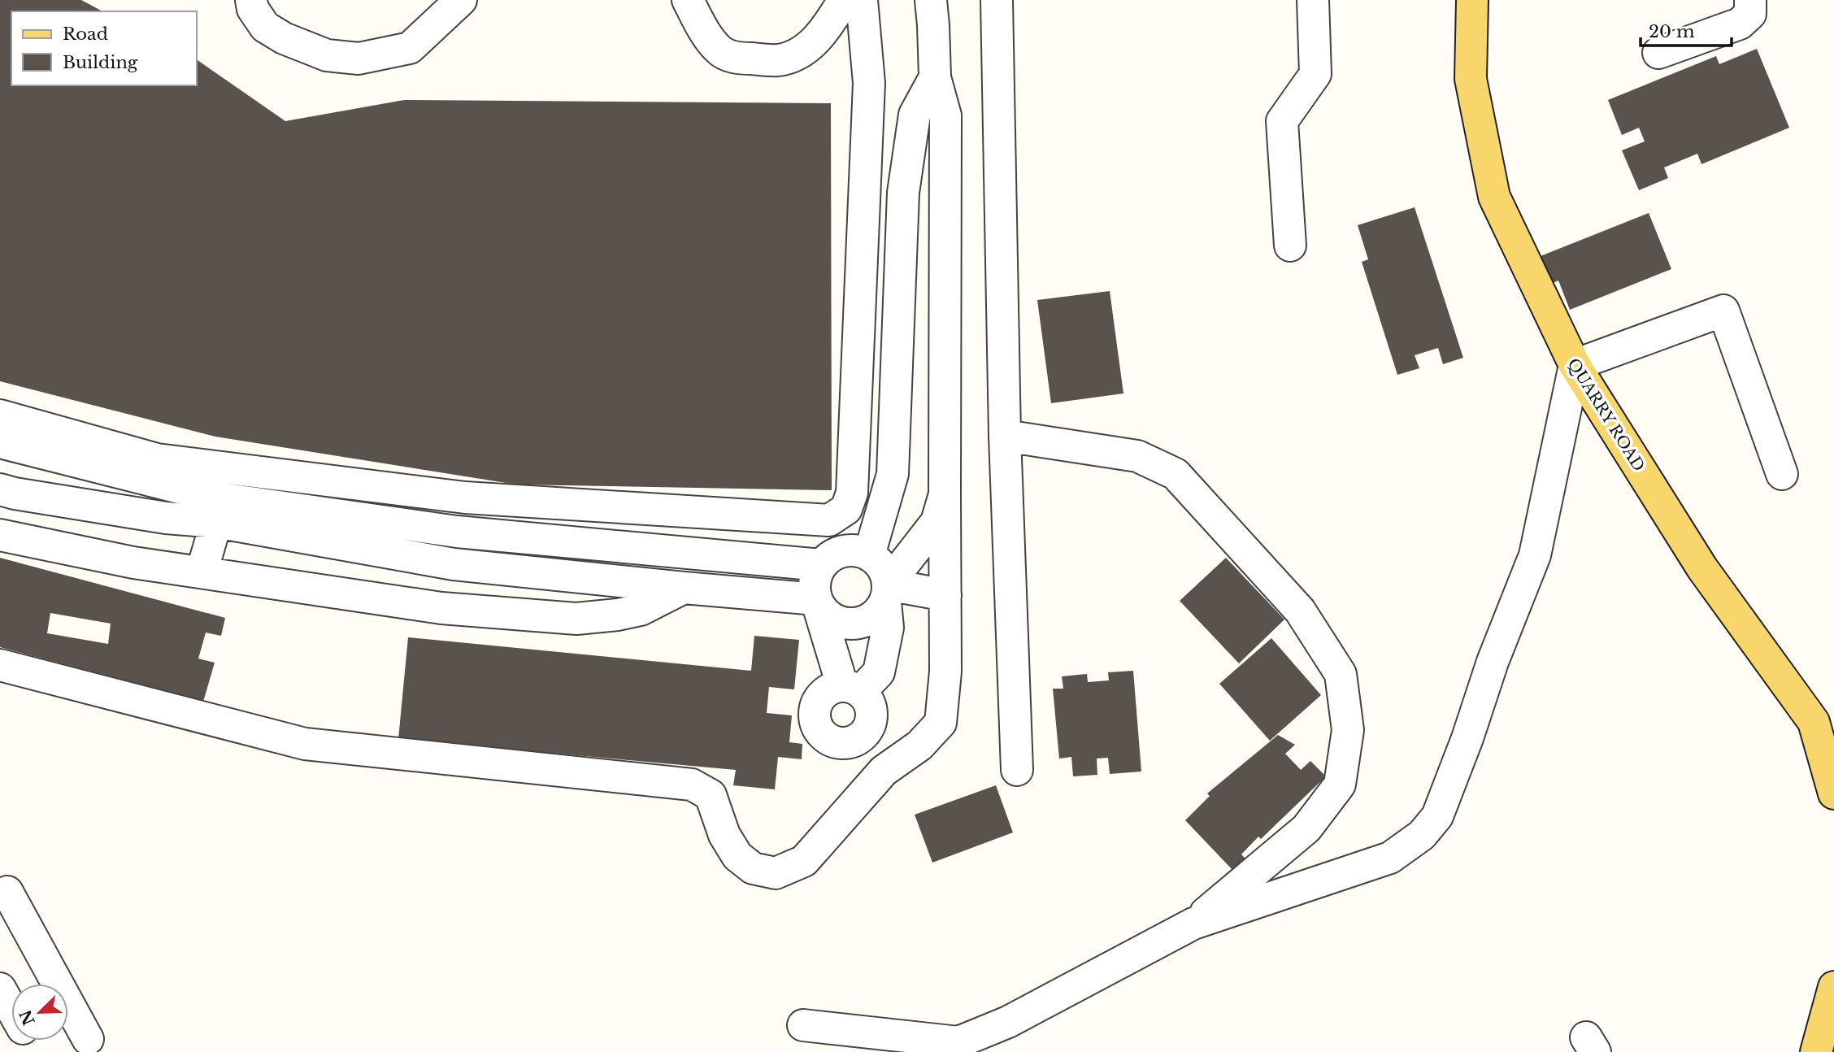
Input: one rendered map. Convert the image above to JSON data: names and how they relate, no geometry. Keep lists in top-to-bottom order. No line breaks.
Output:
{"streets":{"main road":["QUARRY ROAD"]},"legend":["Road","Building"],"scale_bar":"20 m","north":"bottom left"}
